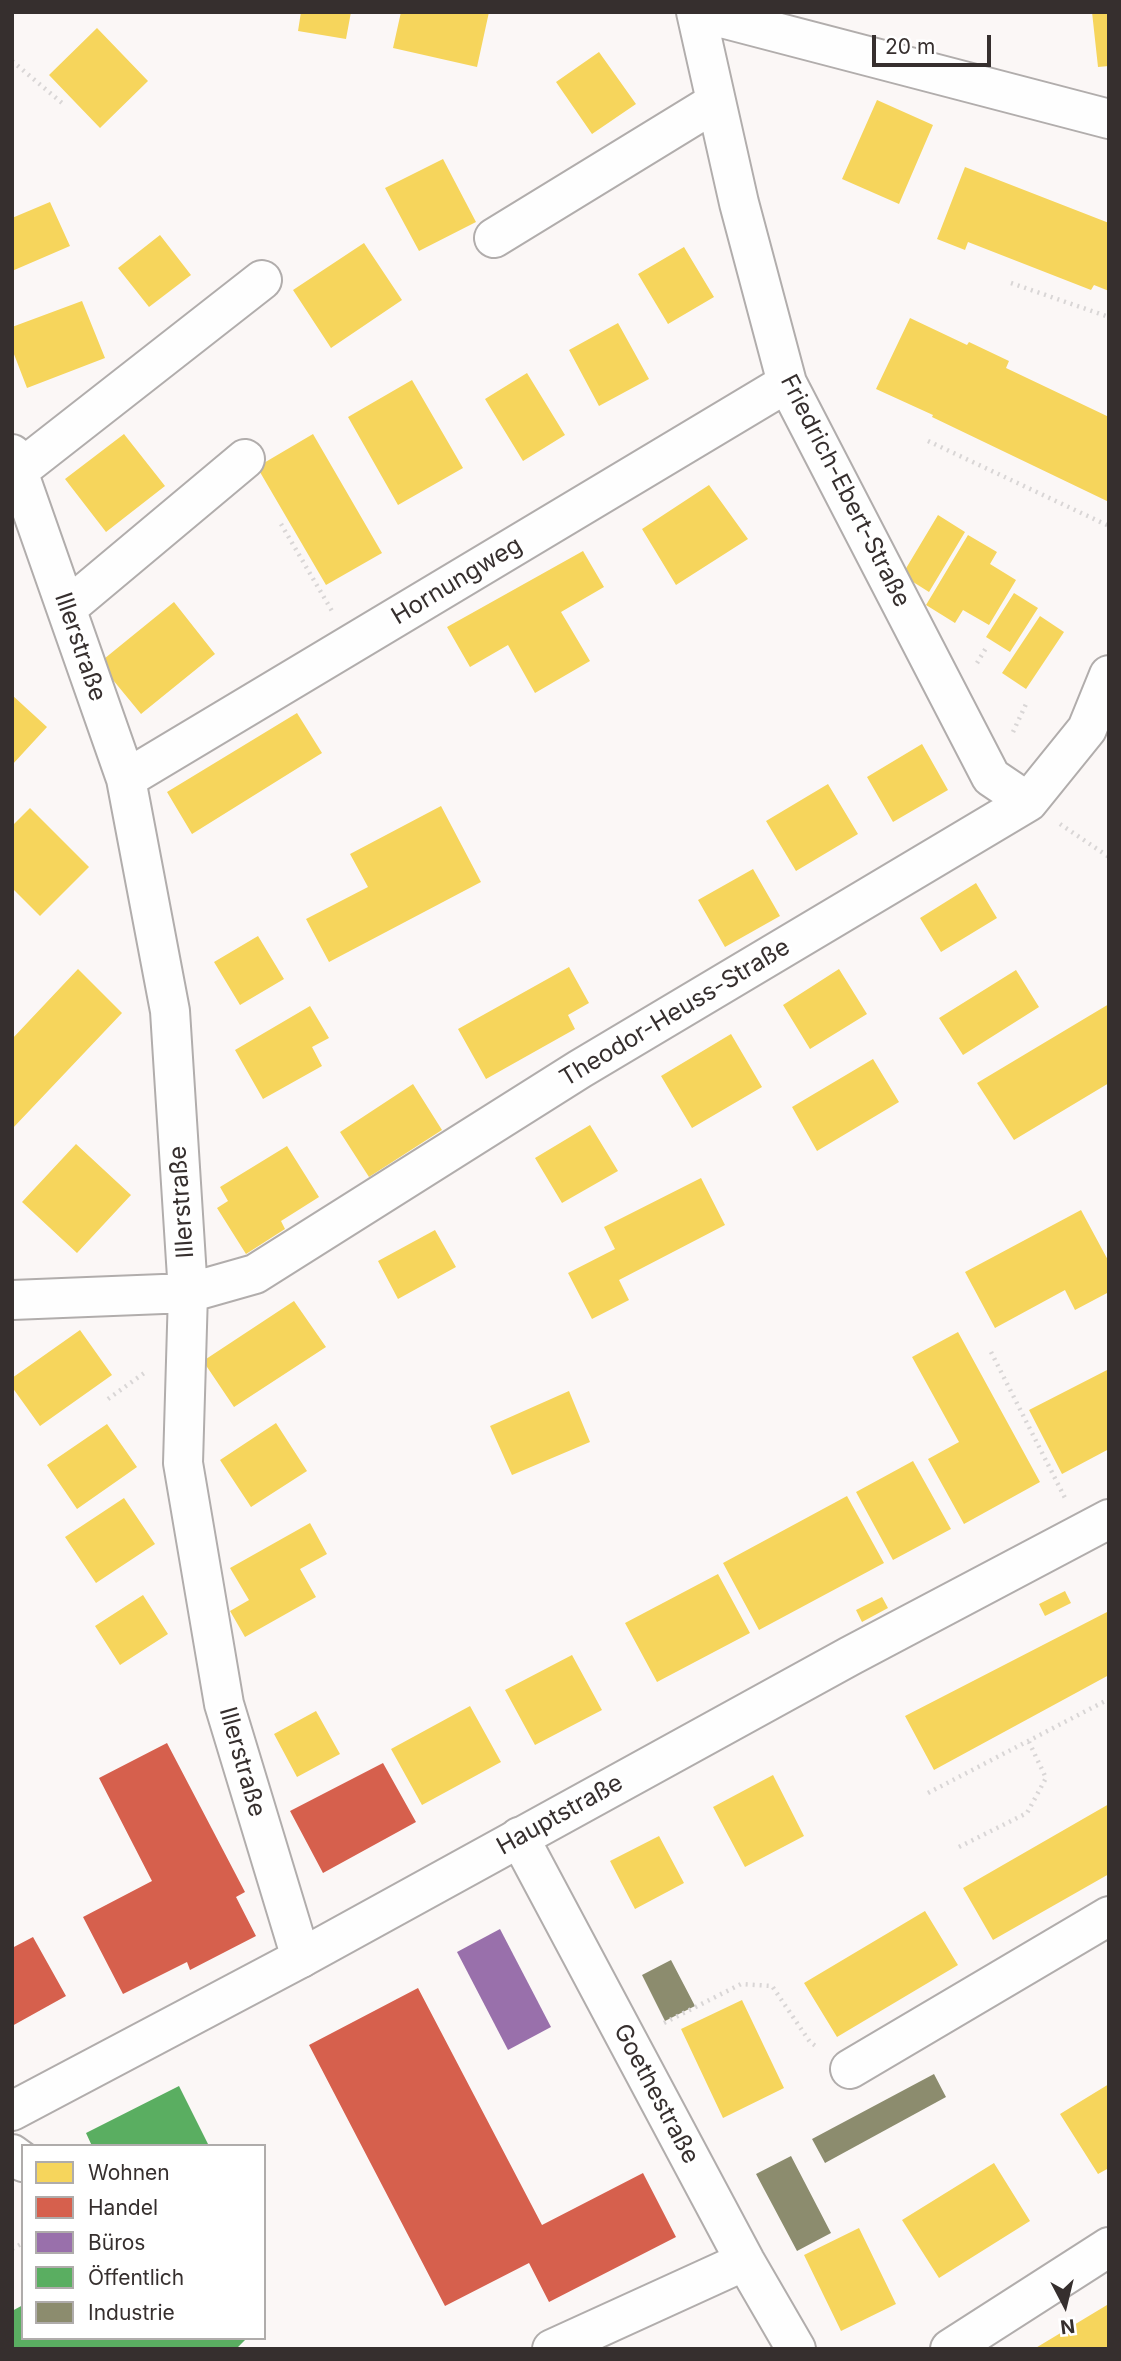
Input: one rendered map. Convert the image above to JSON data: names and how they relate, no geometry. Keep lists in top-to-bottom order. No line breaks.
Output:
{"streets":{"street":["Friedrich-Ebert-Straße","Hornungweg","Illerstraße","Theodor-Heuss-Straße","Hauptstraße","Goethestraße"]},"crossings":[["Friedrich-Ebert-Straße","Hornungweg"],["Friedrich-Ebert-Straße","Theodor-Heuss-Straße"],["Hornungweg","Illerstraße"],["Illerstraße","Theodor-Heuss-Straße"],["Illerstraße","Hauptstraße"],["Hauptstraße","Goethestraße"]],"legend":["Wohnen","Handel","Büros","Öffentlich","Industrie"],"scale_bar":"20 m","north":"bottom"}
